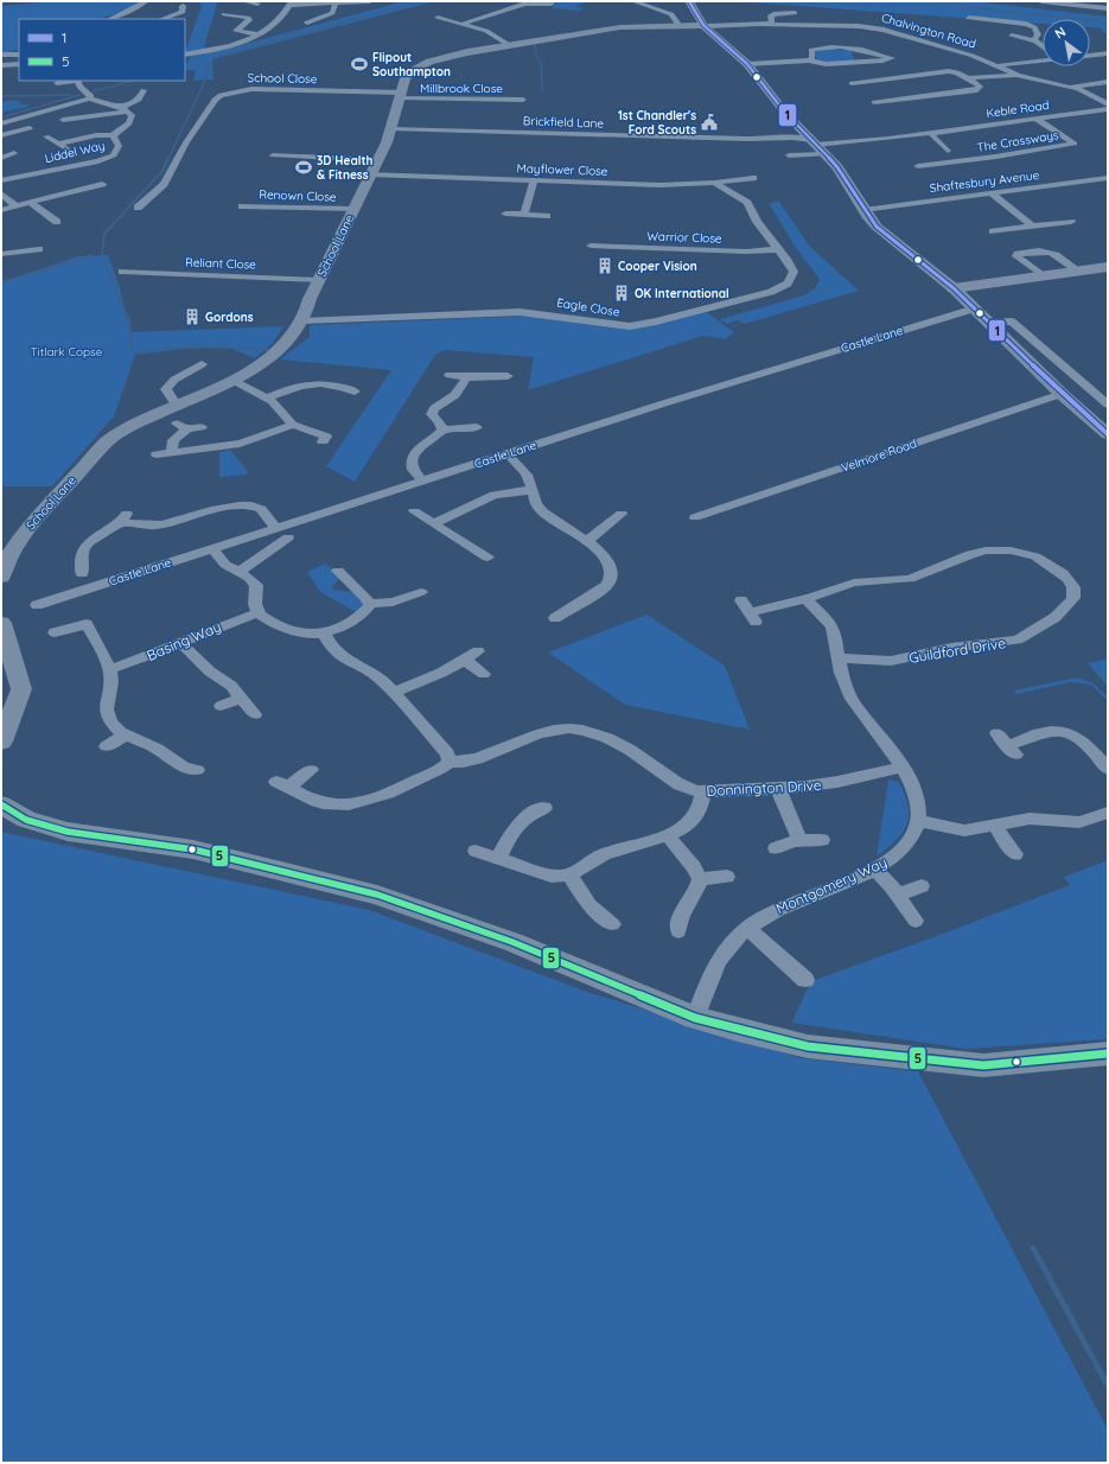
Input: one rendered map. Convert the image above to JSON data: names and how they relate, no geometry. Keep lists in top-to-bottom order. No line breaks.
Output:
{"streets":{"street":["Chalvington Road","School Close","Millbrook Close","Keble Road","Brickfield Lane","The Crossways","Liddel Way","Mayflower Close","Shaftesbury Avenue","Renown Close","Warrior Close","School Lane","Reliant Close","Eagle Close","Castle Lane","Velmore Road","Basing Way","Guildford Drive","Donnington Drive","Montgomery Way"]},"crossings":[["Chalvington Road","School Lane"],["School Close","Millbrook Close"],["School Close","School Lane"],["Millbrook Close","School Lane"],["Keble Road","Brickfield Lane"],["Keble Road","The Crossways"],["Brickfield Lane","School Lane"],["Mayflower Close","School Lane"],["Mayflower Close","Eagle Close"],["Renown Close","School Lane"],["Warrior Close","Eagle Close"],["School Lane","Reliant Close"],["School Lane","Eagle Close"]],"parks":["Titlark Copse"],"places":{"sports":["Flipout Southampton","3D Health & Fitness"],"public building":["1st Chandler's Ford Scouts"],"building":["Cooper Vision","OK International","Gordons"]},"lines":["transit line 1","transit line 5"],"legend":["1","5"],"north":"top left"}
